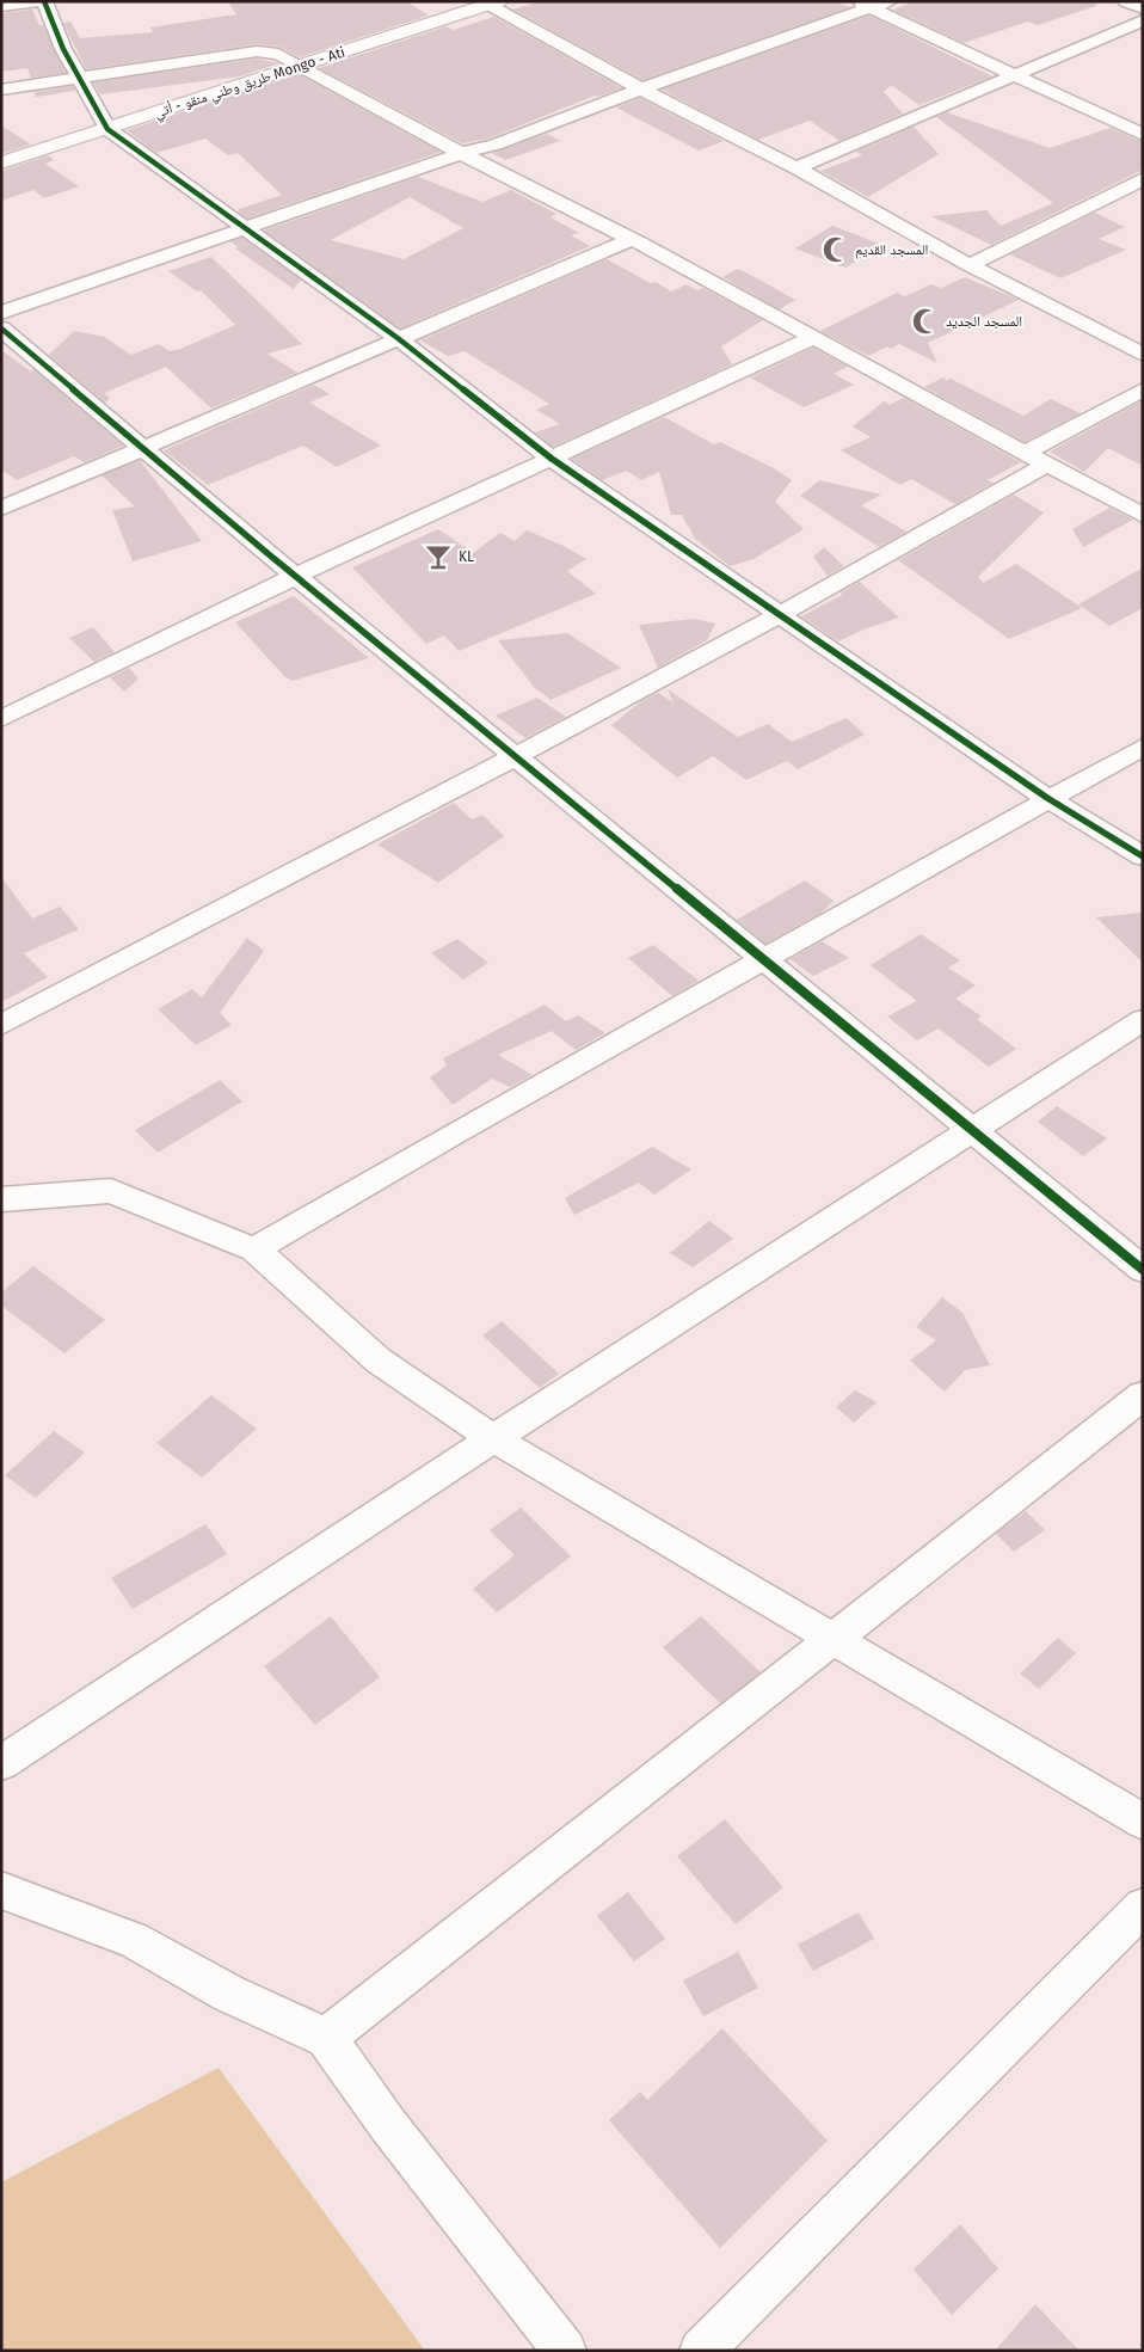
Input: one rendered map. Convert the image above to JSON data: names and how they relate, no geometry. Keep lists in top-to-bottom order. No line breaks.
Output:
{"streets":{"main road":["طريق وطني منقو - أتي Mongo - Ati"]},"places":{"mosque":["المسجد القديم","المسجد الجديد"],"bar":["KL"]}}
